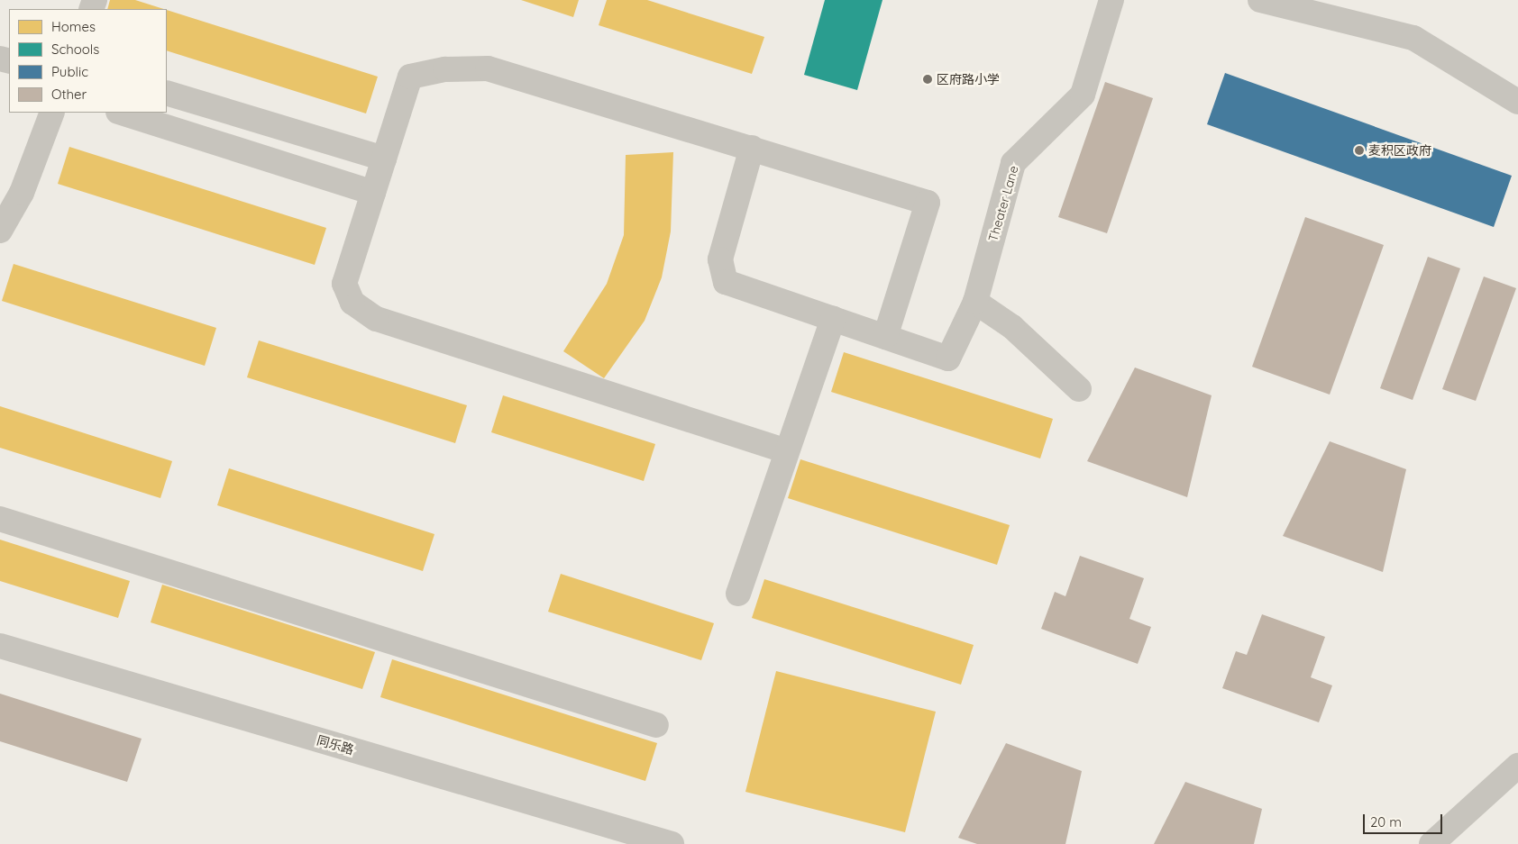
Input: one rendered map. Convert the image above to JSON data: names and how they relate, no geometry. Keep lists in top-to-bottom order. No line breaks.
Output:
{"streets":{"street":["Theater Lane","同乐路"]},"places":["区府路小学","麦积区政府"],"legend":["Homes","Schools","Public","Other"],"scale_bar":"20 m"}
